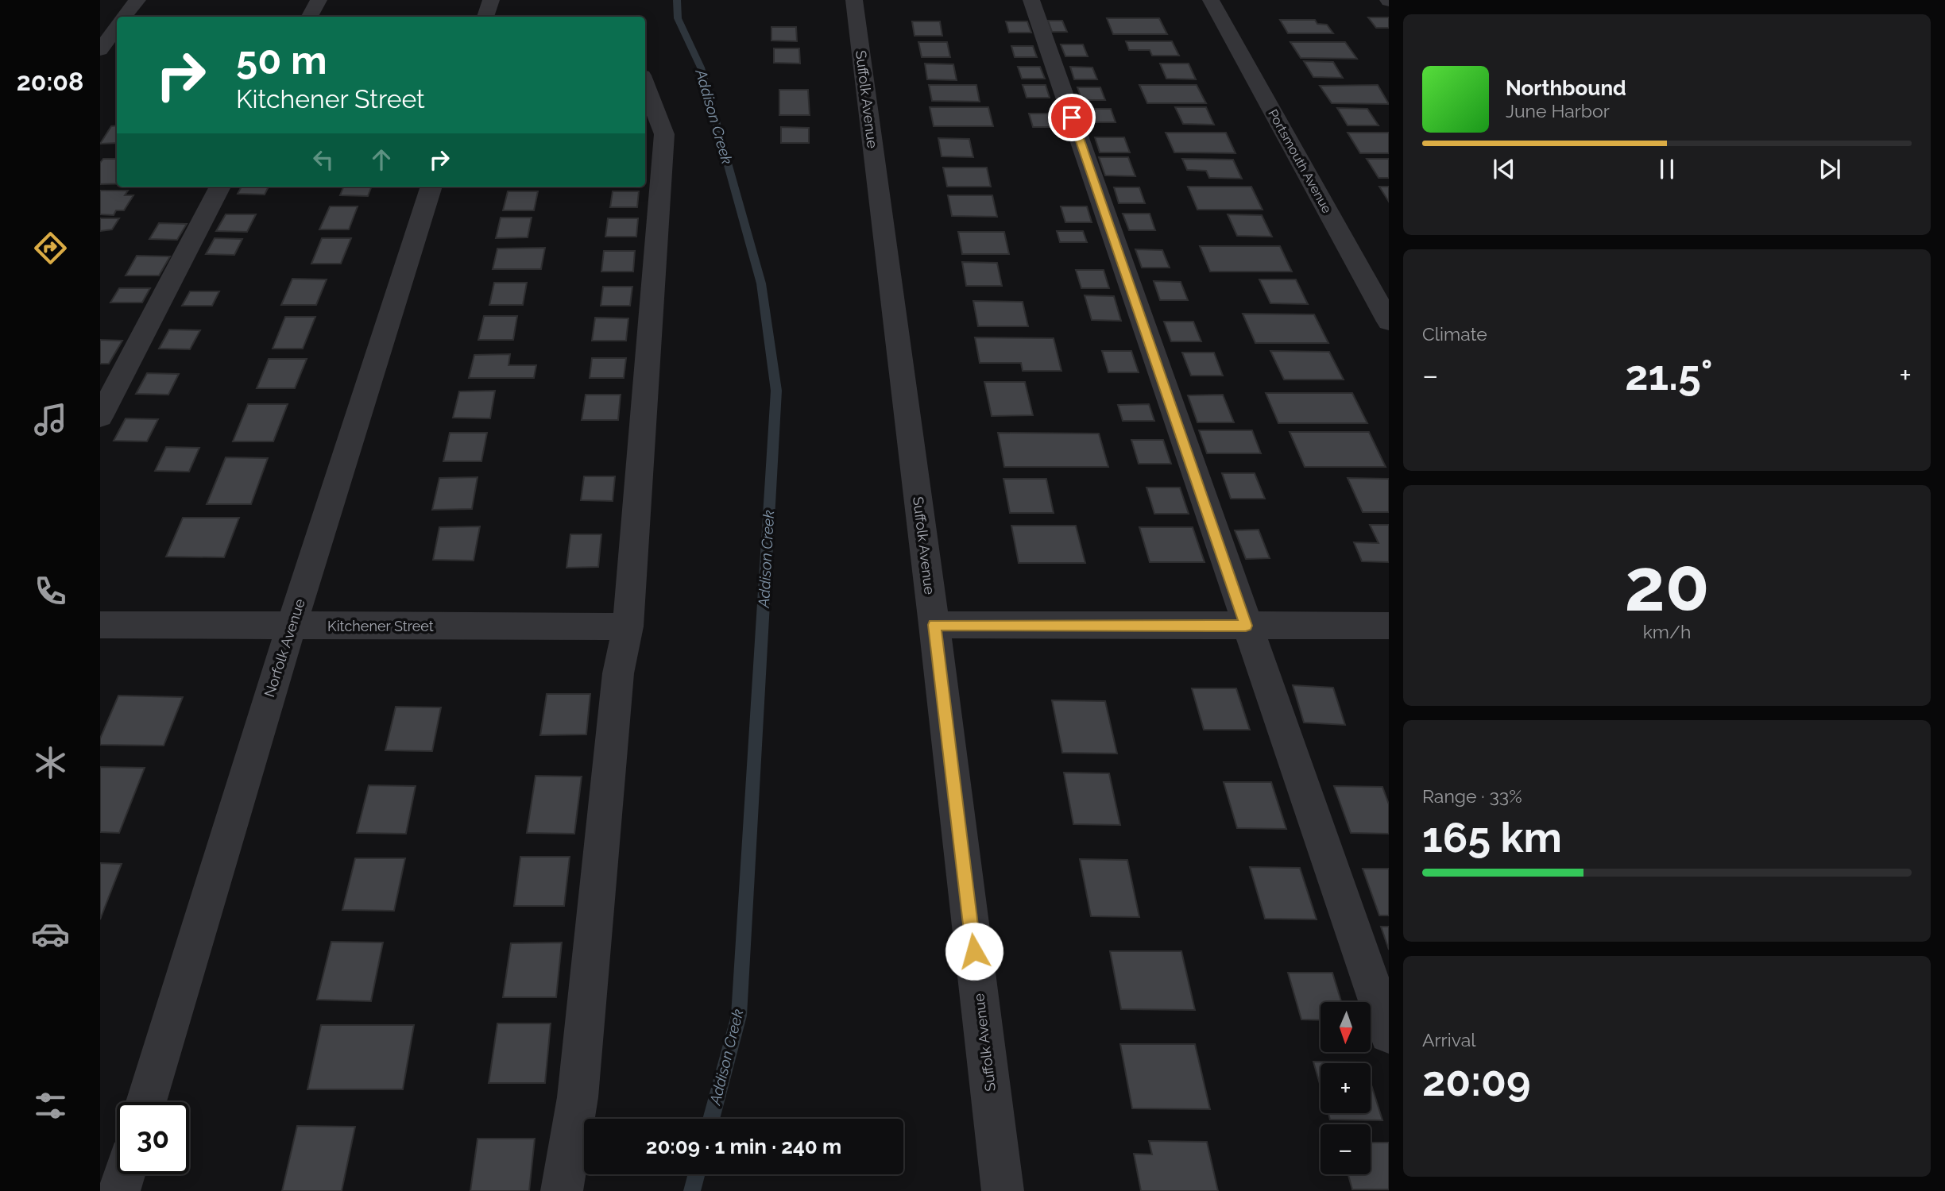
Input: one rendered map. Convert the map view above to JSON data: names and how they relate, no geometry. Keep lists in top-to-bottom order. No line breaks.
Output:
{"streets":{"street":["Suffolk Avenue","Portsmouth Avenue","Kitchener Street","Norfolk Avenue"]},"crossings":[["Kitchener Street","Norfolk Avenue"]],"water":["Addison Creek"],"north":"bottom","page":{"tabs":"20:08","turn":["50 m","Kitchener Street"],"song":["Northbound","June Harbor"],"tile":["Climate",["20","km/h"],["Range · 33%","165 km"],["Arrival","20:09"]],"heat":["−","21.5°","+"],"map_buttons":["+","−"],"limit":"30","trip":"20:09 · 1 min · 240 m"}}
